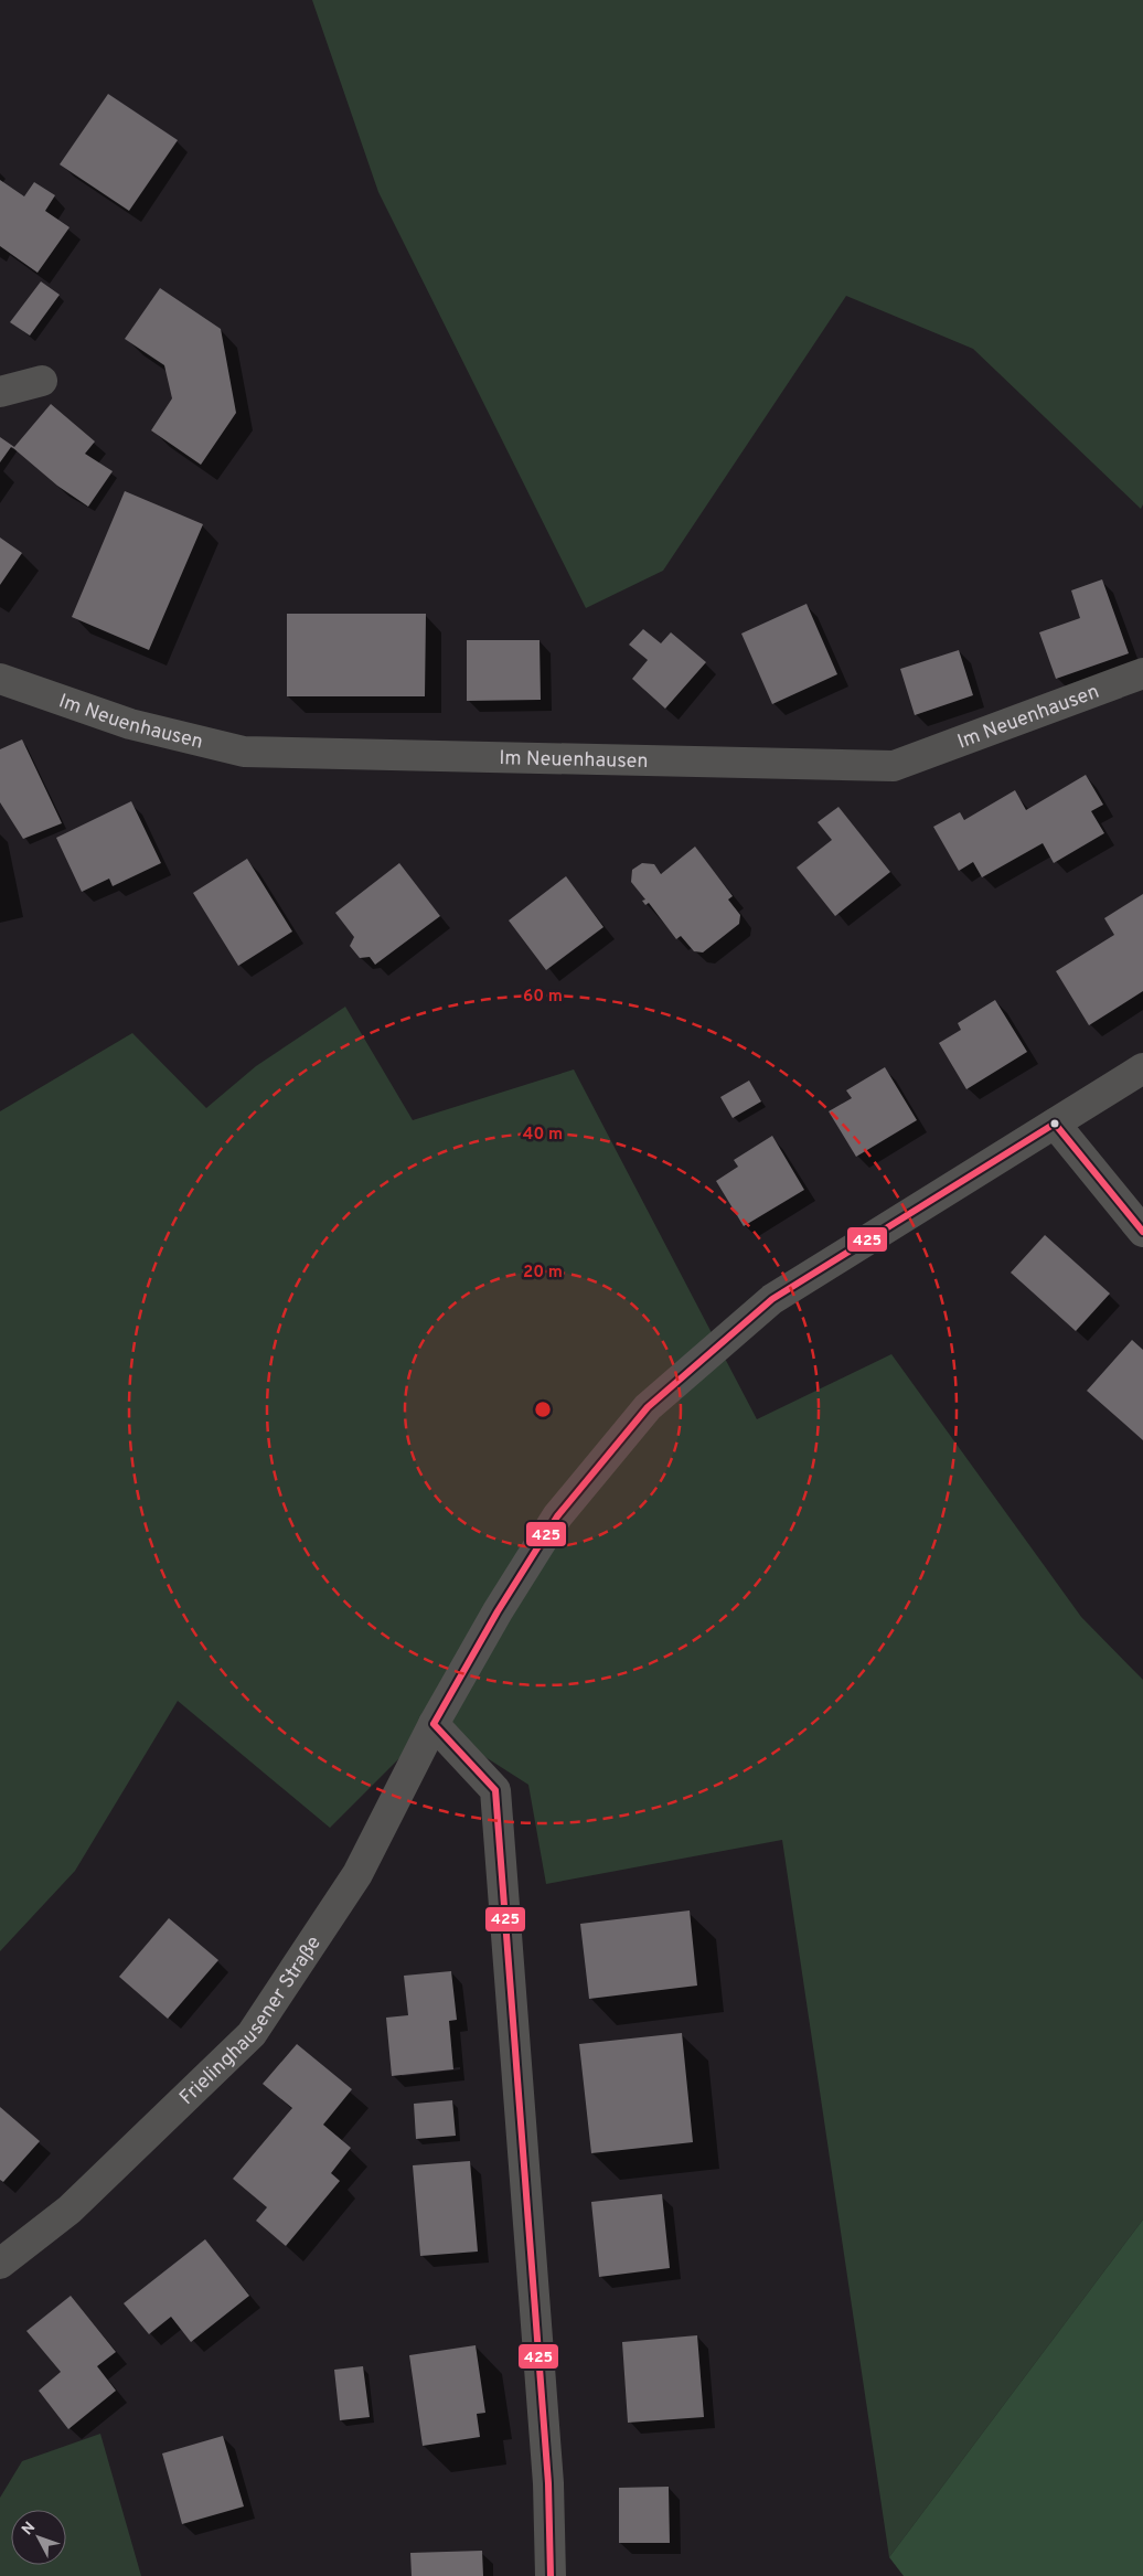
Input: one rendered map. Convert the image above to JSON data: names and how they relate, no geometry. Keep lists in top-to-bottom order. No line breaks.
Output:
{"streets":{"street":["Im Neuenhausen","Frielinghausener Straße"]},"lines":["transit line 425"],"north":"top left","rings":["60 m","40 m","20 m"]}
